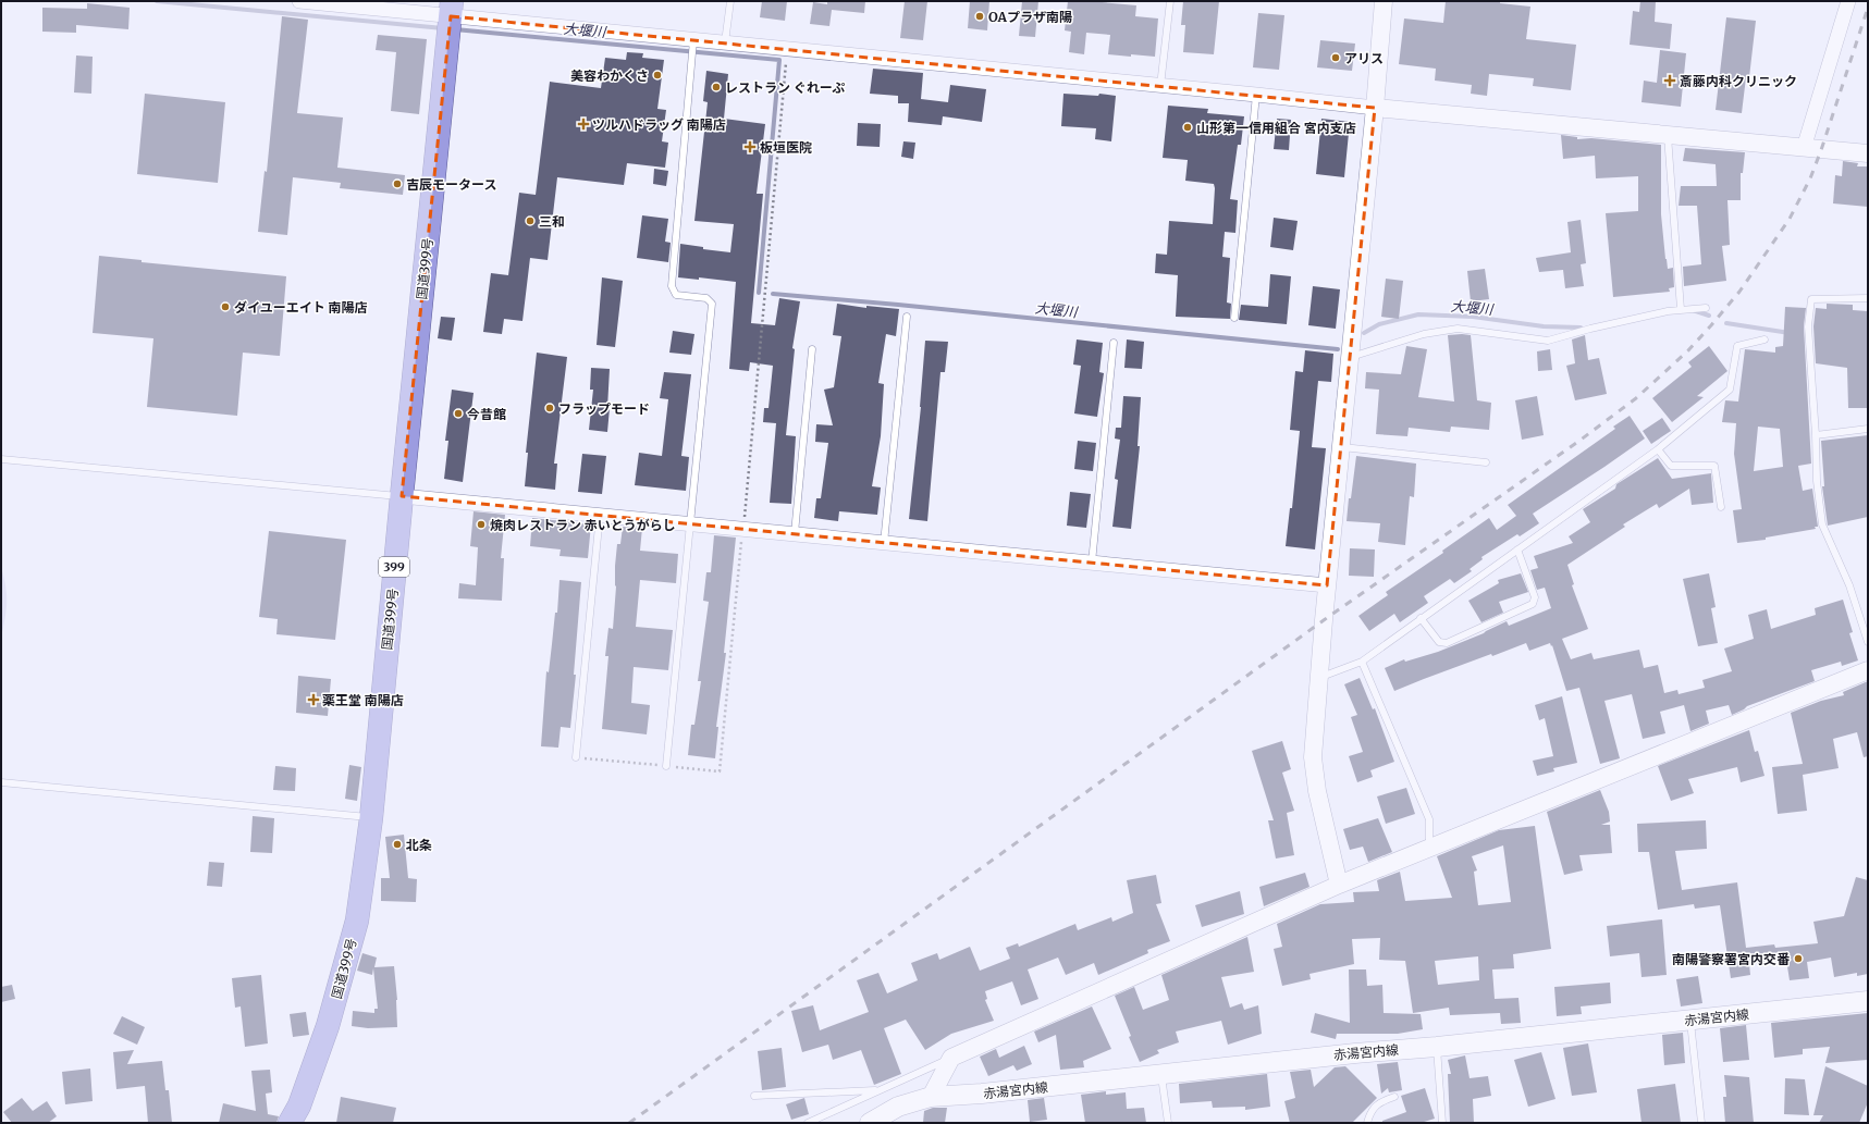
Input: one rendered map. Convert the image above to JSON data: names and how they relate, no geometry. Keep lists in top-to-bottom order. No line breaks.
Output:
{"streets":{"highway":["国道399号","399"],"main road":["赤湯宮内線"]},"water":["大堰川"],"places":{"other":["OAプラザ南陽","アリス","美容わかくさ","レストラン ぐれーぷ","山形第一信用組合 宮内支店","吉辰モータース","三和","ダイユーエイト 南陽店","フラップモード","今昔館","焼肉レストラン 赤いとうがらし","北条","南陽警察署宮内交番"],"health":["斎藤内科クリニック","ツルハドラッグ 南陽店","板垣医院","薬王堂 南陽店"]}}
